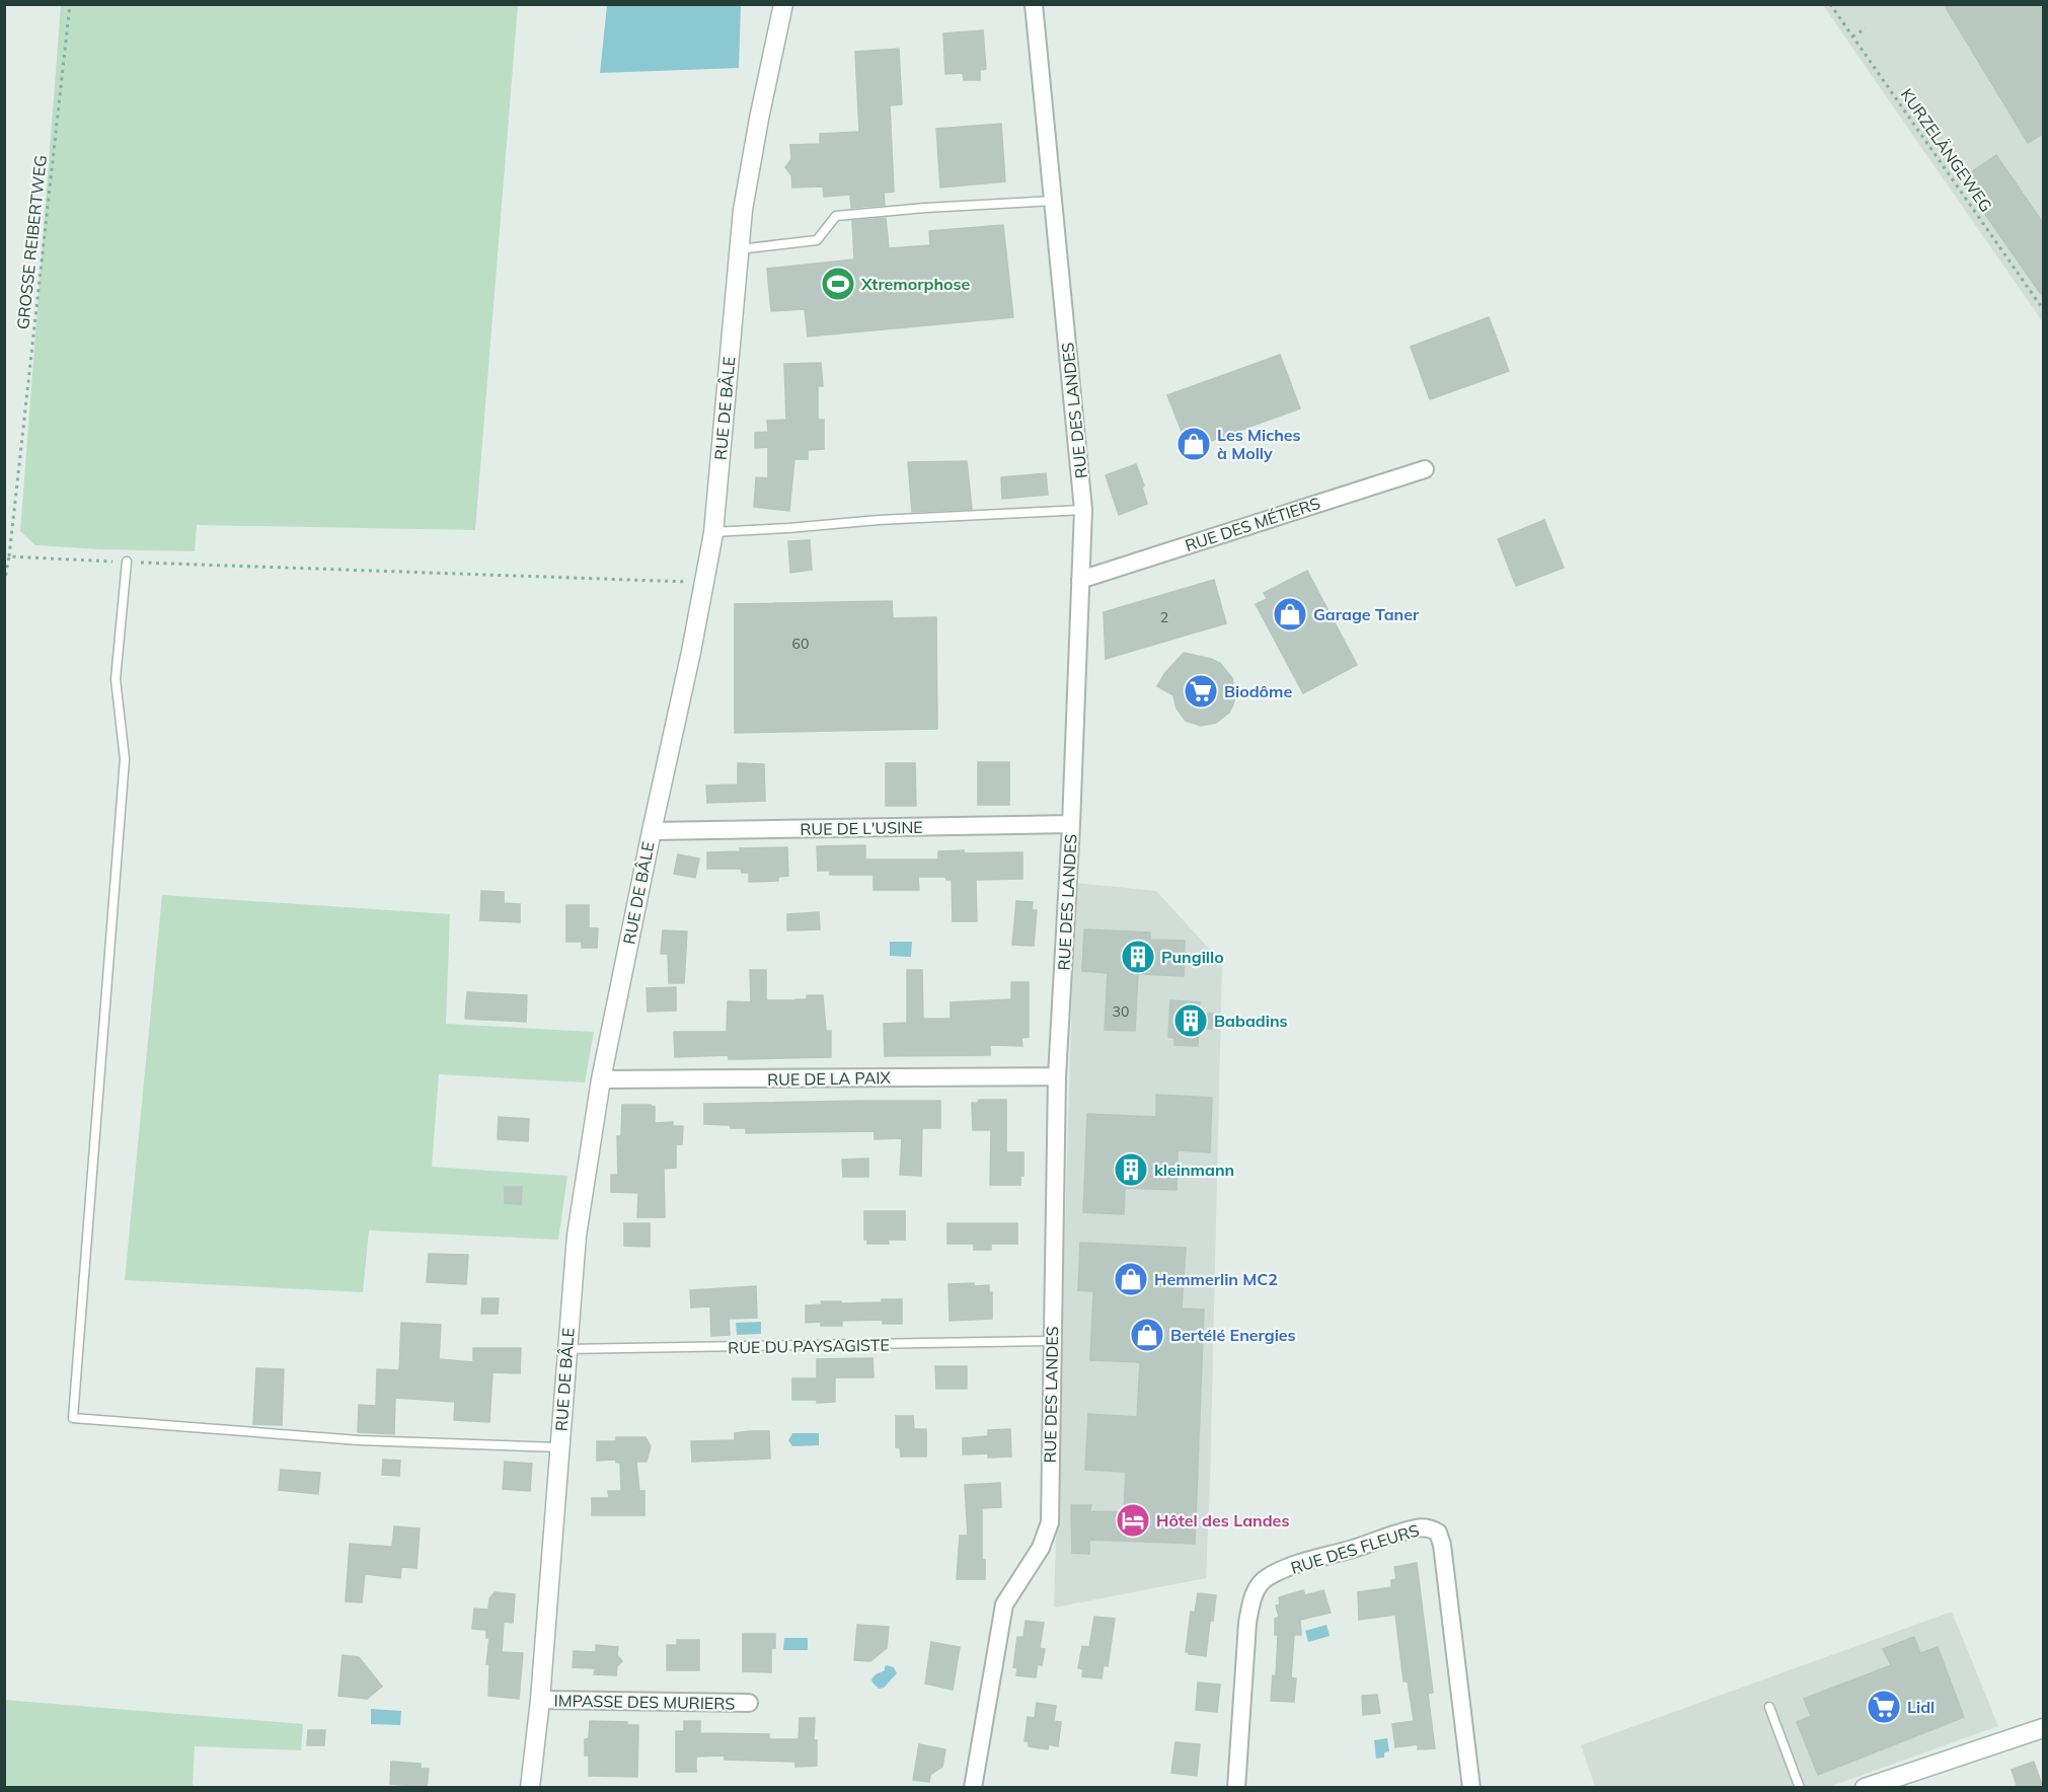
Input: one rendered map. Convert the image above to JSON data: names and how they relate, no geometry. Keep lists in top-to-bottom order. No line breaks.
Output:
{"streets":{"street":["RUE DE BÂLE","RUE DES LANDES","RUE DES MÉTIERS","RUE DE L'USINE","RUE DE LA PAIX","RUE DES FLEURS","IMPASSE DES MURIERS"],"lane":["RUE DU PAYSAGISTE"],"path":["KURZELÄNGEWEG","GROSSE REIBERTWEG"]},"crossings":[["RUE DE BÂLE","RUE DE L'USINE"],["RUE DE BÂLE","RUE DE LA PAIX"],["RUE DE BÂLE","RUE DU PAYSAGISTE"],["RUE DE BÂLE","IMPASSE DES MURIERS"],["RUE DES LANDES","RUE DES MÉTIERS"],["RUE DES LANDES","RUE DE L'USINE"],["RUE DES LANDES","RUE DE LA PAIX"],["RUE DES LANDES","RUE DU PAYSAGISTE"]],"places":{"sports":["Xtremorphose"],"shop":["Les Miches à Molly","Garage Taner","Hemmerlin MC2","Bertélé Energies"],"supermarket":["Biodôme","Lidl"],"building":["Pungillo","Babadins","kleinmann"],"hotel":["Hôtel des Landes"]},"house_numbers":["2","60","30"]}
